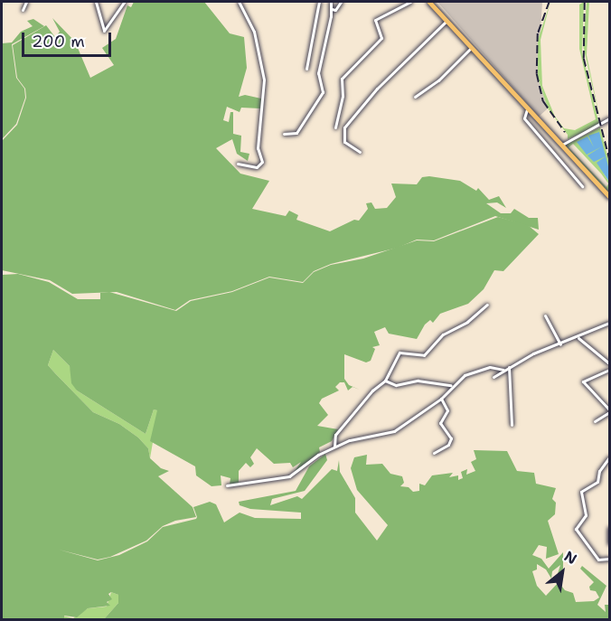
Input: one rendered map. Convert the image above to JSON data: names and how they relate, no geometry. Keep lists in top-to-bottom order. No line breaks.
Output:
{"scale_bar":"200 m","north":"top right"}
